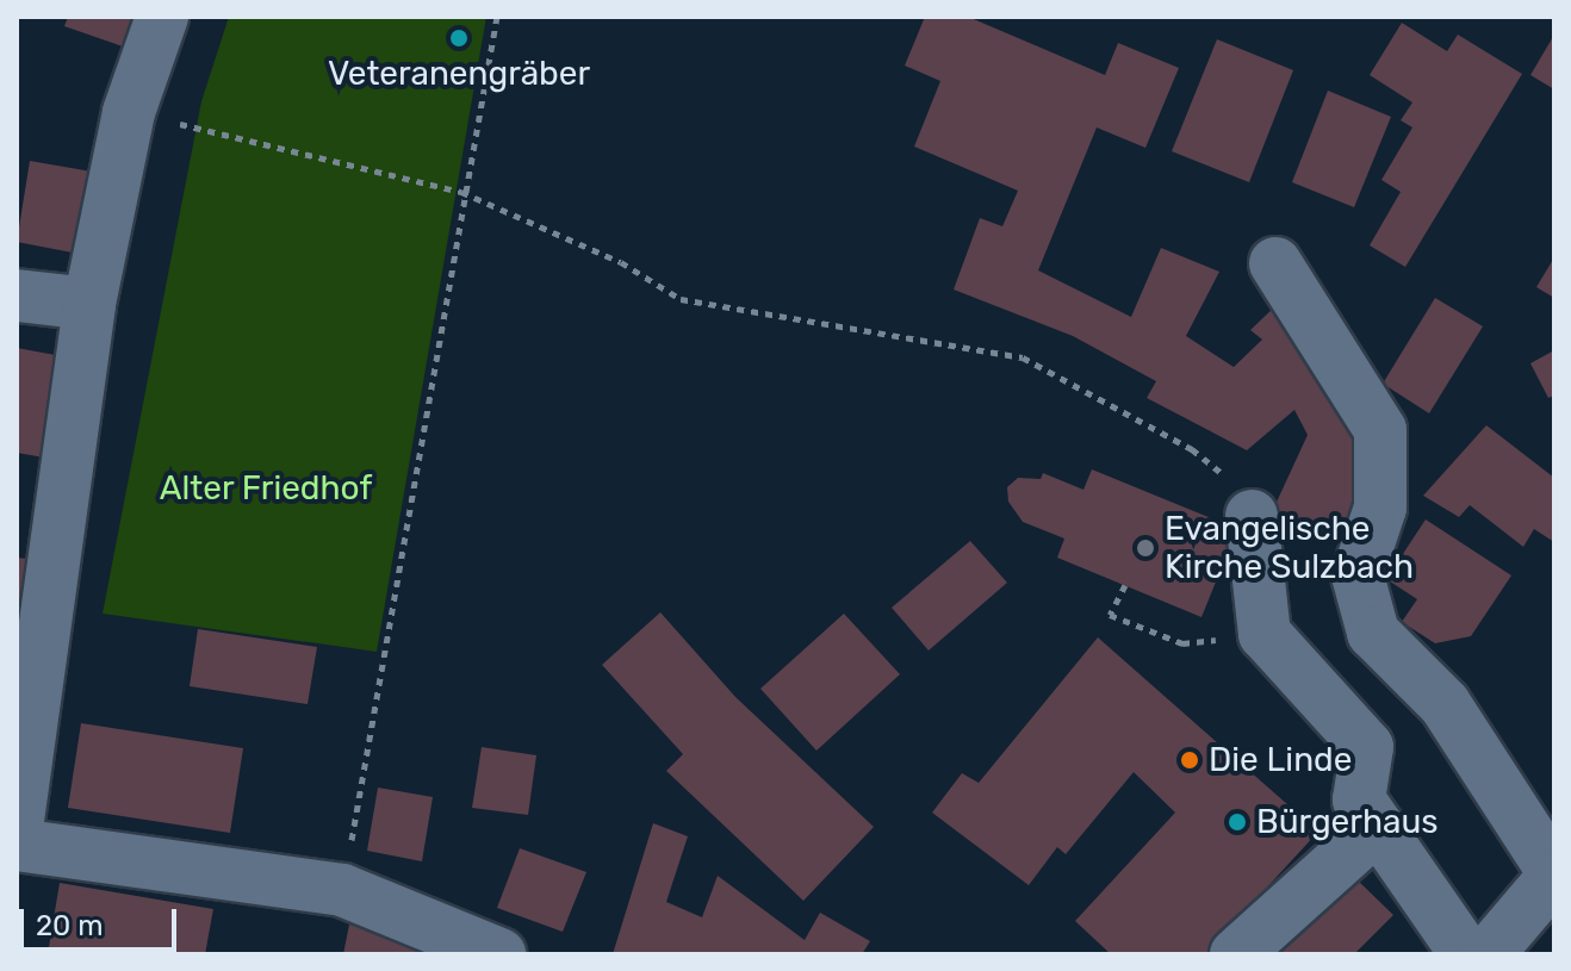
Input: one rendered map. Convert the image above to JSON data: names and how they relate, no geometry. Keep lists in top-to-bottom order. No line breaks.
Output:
{"parks":["Alter Friedhof"],"places":["Veteranengräber","Evangelische Kirche Sulzbach","Die Linde","Bürgerhaus"],"scale_bar":"20 m"}
